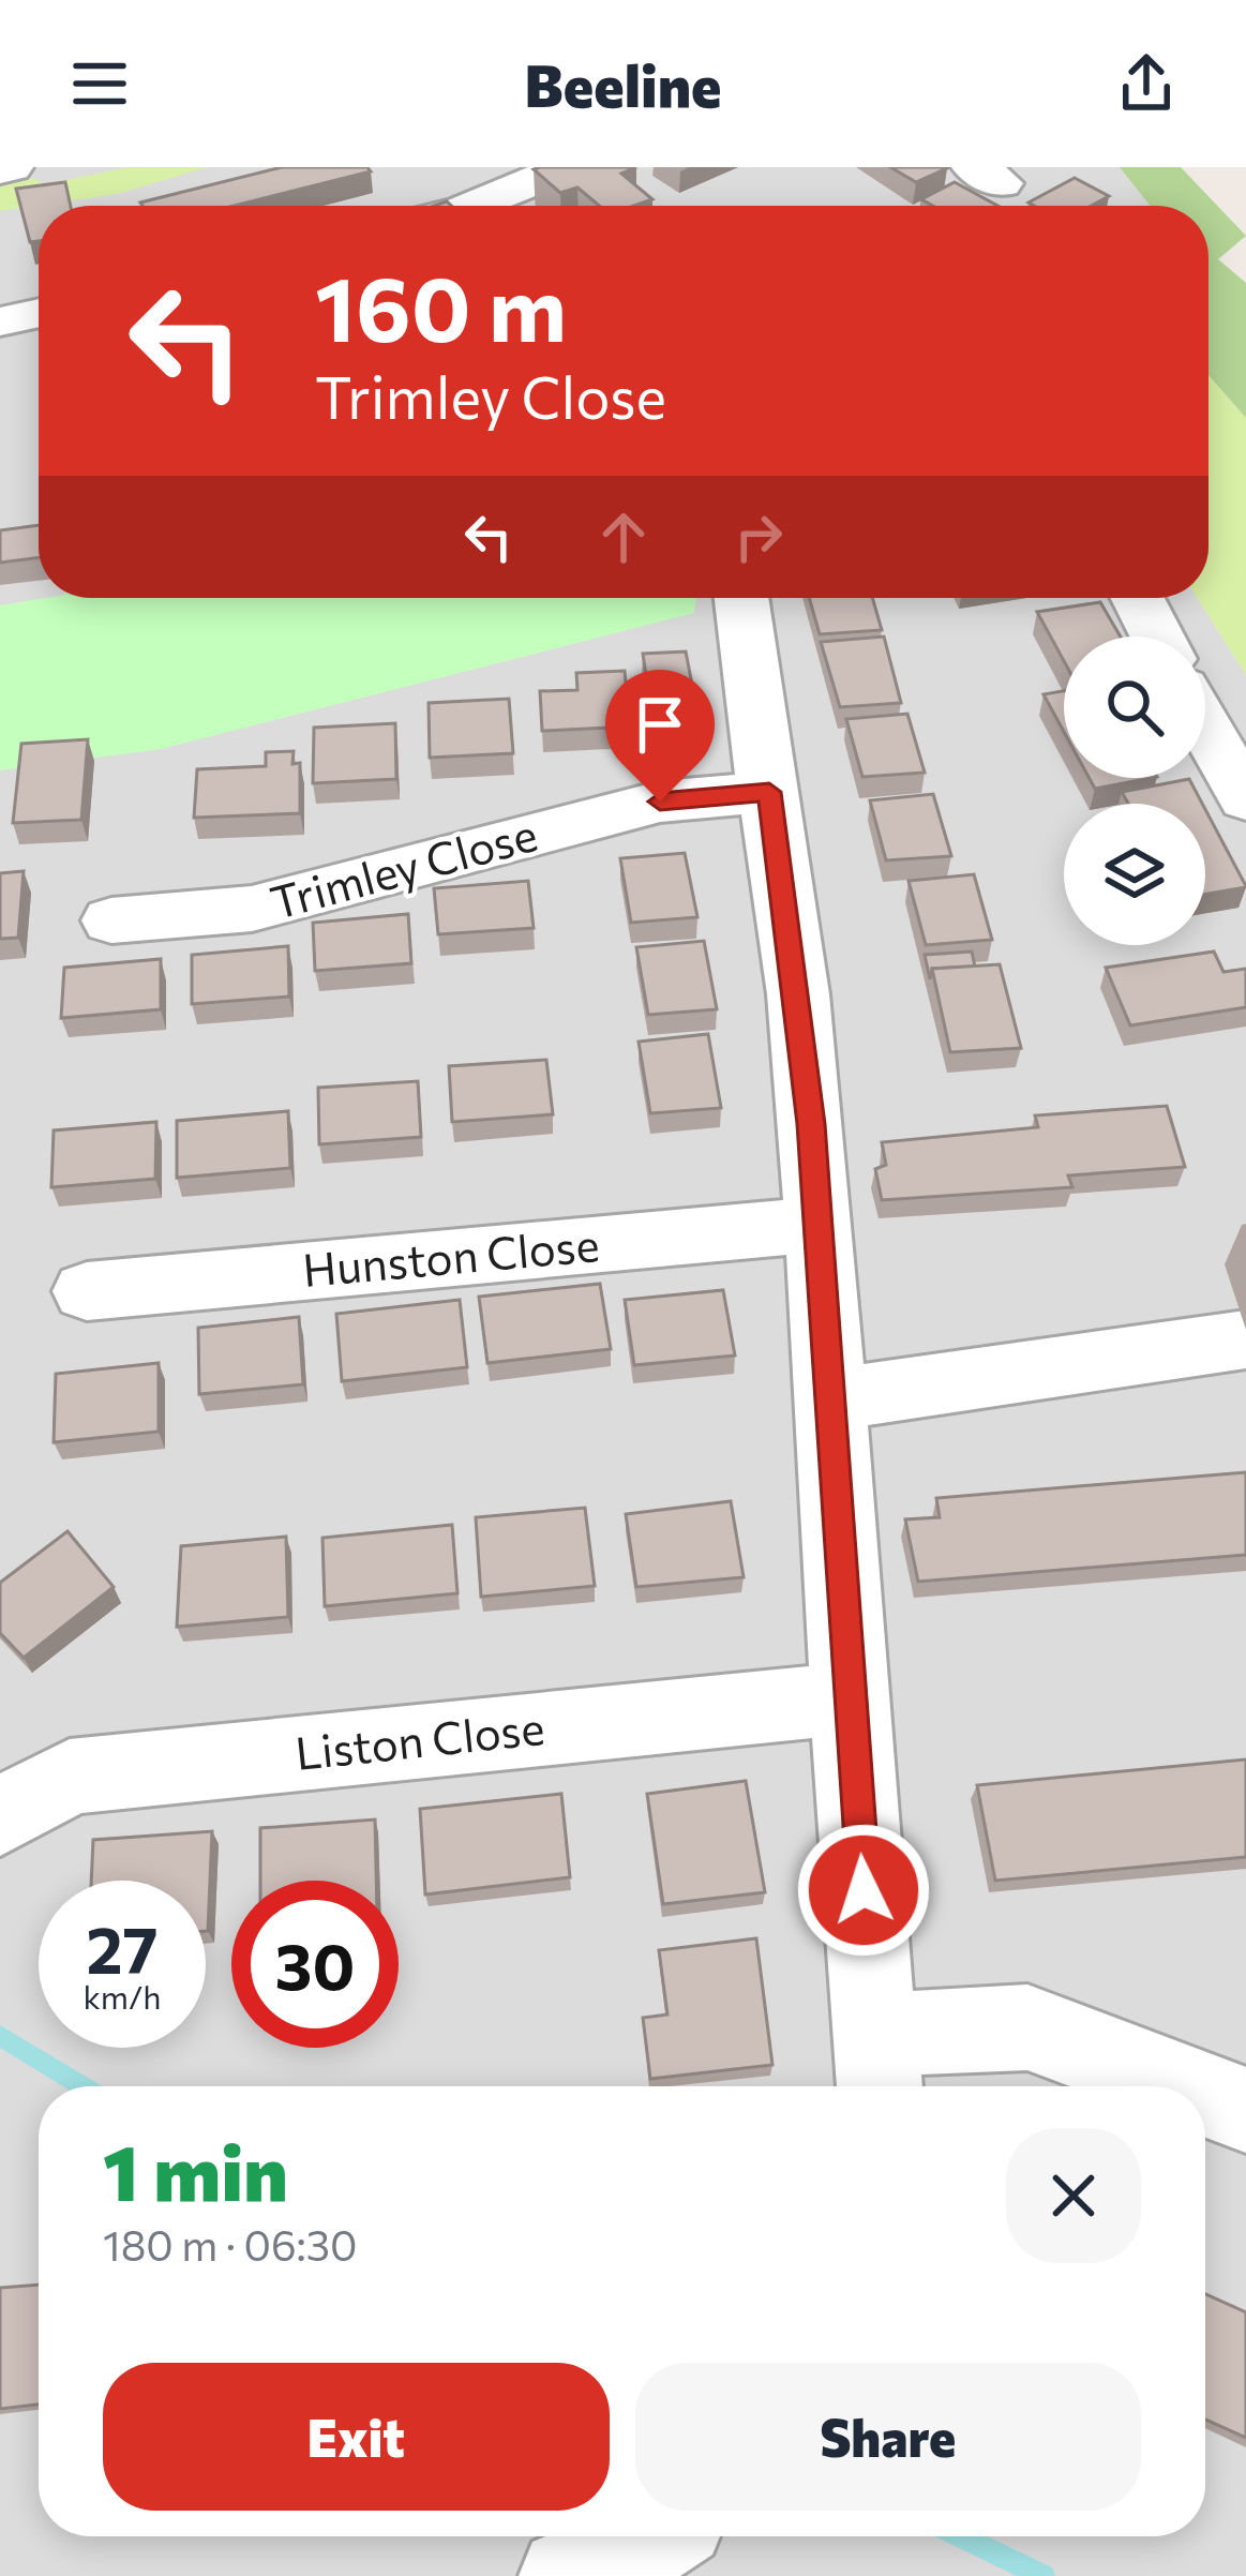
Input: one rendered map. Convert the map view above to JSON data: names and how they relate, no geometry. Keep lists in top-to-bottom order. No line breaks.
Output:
{"streets":{"street":["Trimley Close","Hunston Close","Liston Close"]},"page":{"header":"Beeline","turn":["160 m","Trimley Close"],"speed":"27 km/h","limit":"30","heading":["1 min","180 m · 06:30"],"buttons":["Exit","Share"]}}
